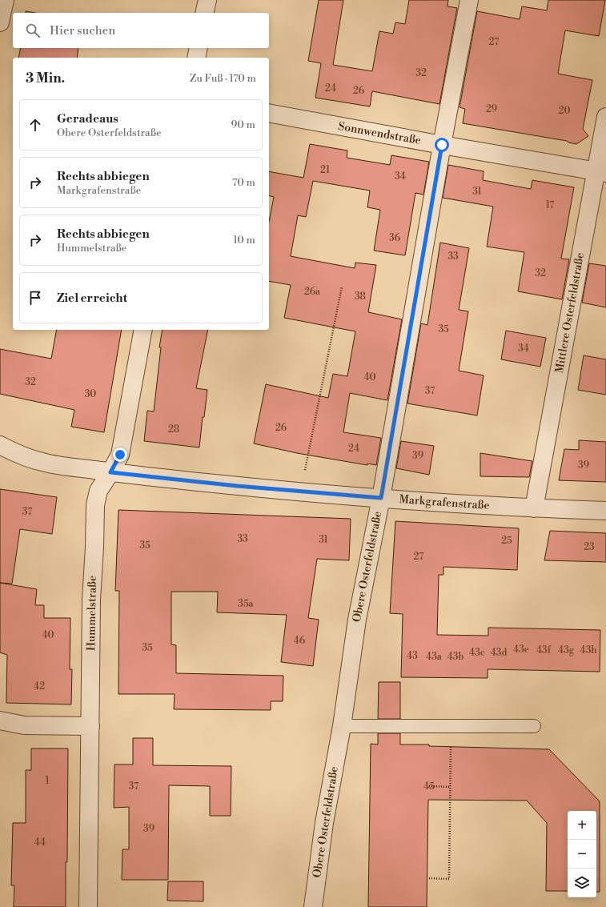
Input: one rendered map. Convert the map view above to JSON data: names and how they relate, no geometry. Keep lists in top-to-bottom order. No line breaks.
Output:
{"streets":{"street":["Sonnwendstraße","Mittlere Osterfeldstraße","Markgrafenstraße","Obere Osterfeldstraße","Hummelstraße"]},"crossings":[["Sonnwendstraße","Mittlere Osterfeldstraße"],["Sonnwendstraße","Obere Osterfeldstraße"],["Mittlere Osterfeldstraße","Markgrafenstraße"],["Markgrafenstraße","Obere Osterfeldstraße"],["Markgrafenstraße","Hummelstraße"]],"house_numbers":["27","32","24","26","29","20","21","34","31","17","36","33","32","26a","38","35","34","40","32","37","30","26","28","24","39","39","37","33","31","25","35","23","27","35a","40","46","35","43e","43f","43g","43h","43c","43d","43","43a","43b","42","1","37","45","39","44"],"page":{"search":"Hier suchen","heading":["3 Min.","Zu Fuß · 170 m"],"list":[["Geradeaus","Obere Osterfeldstraße","90 m"],["Rechts abbiegen","Markgrafenstraße","70 m"],["Rechts abbiegen","Hummelstraße","10 m"],"Ziel erreicht"],"map_buttons":["+","−"]}}
